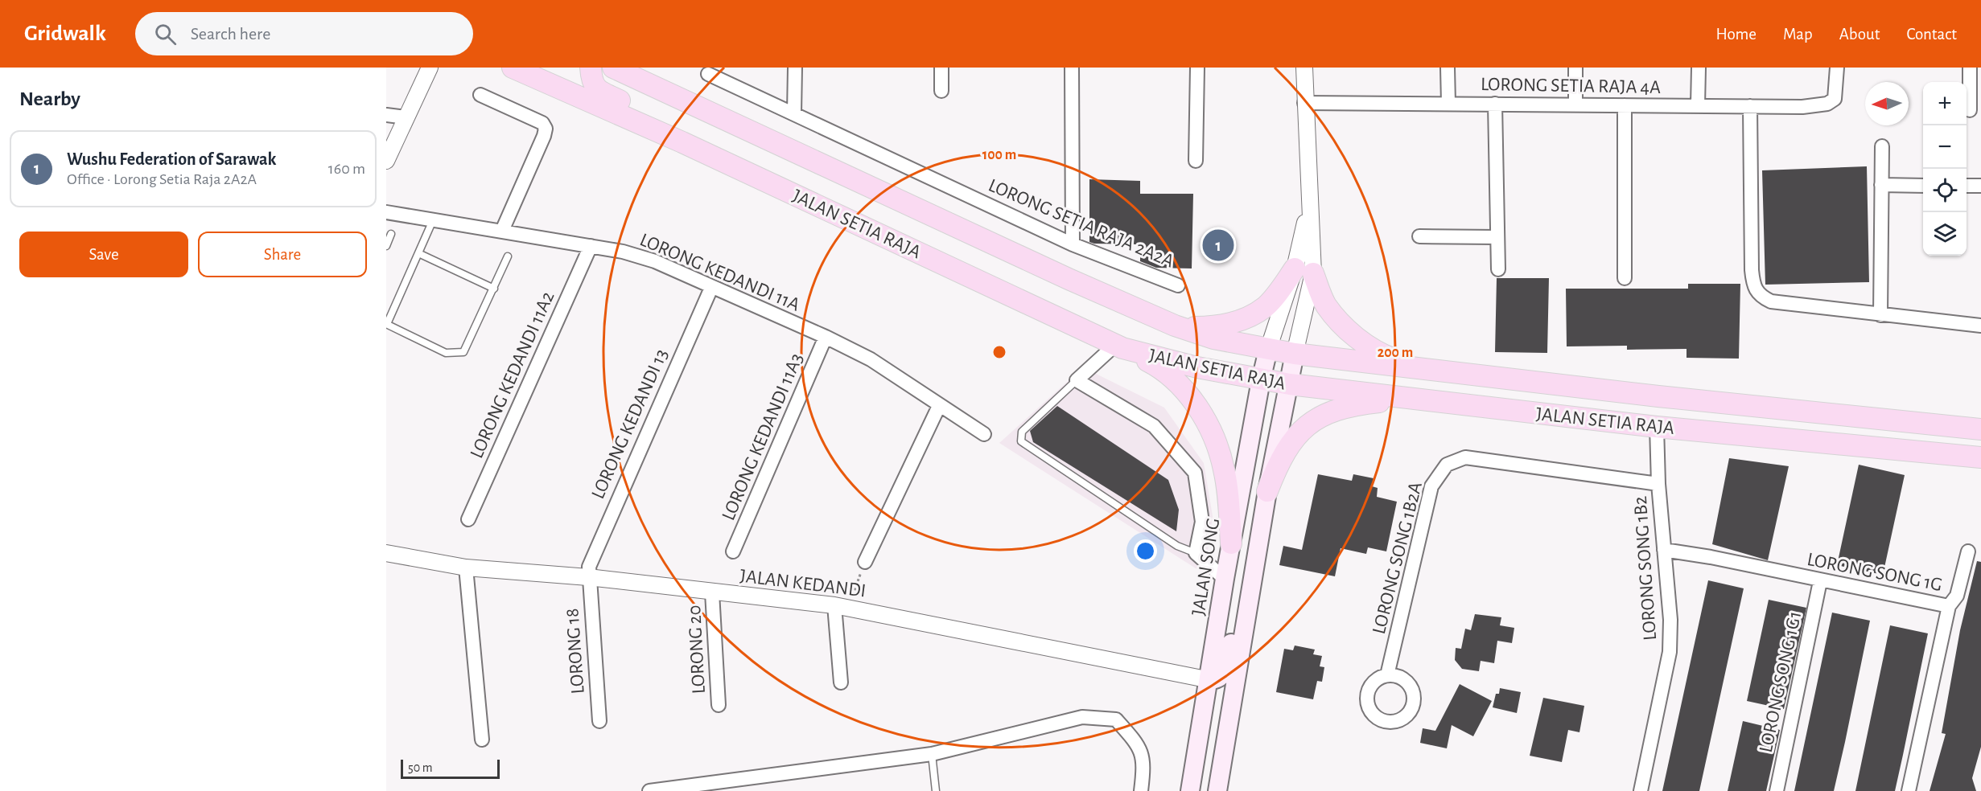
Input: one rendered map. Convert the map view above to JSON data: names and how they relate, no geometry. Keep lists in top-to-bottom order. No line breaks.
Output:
{"streets":{"main road":["JALAN SETIA RAJA","JALAN SONG"],"street":["LORONG SETIA RAJA 4A","LORONG SETIA RAJA 2A2A","LORONG KEDANDI 11A","LORONG KEDANDI 11A2","LORONG KEDANDI 13","LORONG KEDANDI 11A3","LORONG SONG 1B2A","LORONG SONG 1B2","LORONG SONG 1G","JALAN KEDANDI","LORONG 20","LORONG 18","LORONG SONG 1G1"]},"crossings":[["JALAN SETIA RAJA","JALAN SONG"],["JALAN SETIA RAJA","LORONG SONG 1B2"],["LORONG KEDANDI 11A","LORONG KEDANDI 11A2"],["LORONG KEDANDI 11A","LORONG KEDANDI 13"],["LORONG KEDANDI 11A","LORONG KEDANDI 11A3"],["LORONG KEDANDI 13","JALAN KEDANDI"],["LORONG KEDANDI 13","LORONG 18"],["LORONG SONG 1B2A","LORONG SONG 1B2"],["JALAN SONG","JALAN KEDANDI"],["LORONG SONG 1B2","LORONG SONG 1G"],["LORONG SONG 1G","LORONG SONG 1G1"],["JALAN KEDANDI","LORONG 20"],["JALAN KEDANDI","LORONG 18"]],"scale_bar":"50 m","north":"left","page":{"header":"Gridwalk","search":"Search here","nav":["Home","Map","About","Contact"],"heading":"Nearby","map_buttons":["+","−"],"list":[{"mark":"1","name":"Wushu Federation of Sarawak","note":"Office · Lorong Setia Raja 2A2A","value":"160 m"}],"buttons":["Save","Share"],"pins":"1","scale":"50 m"},"rings":["100 m","200 m"]}
